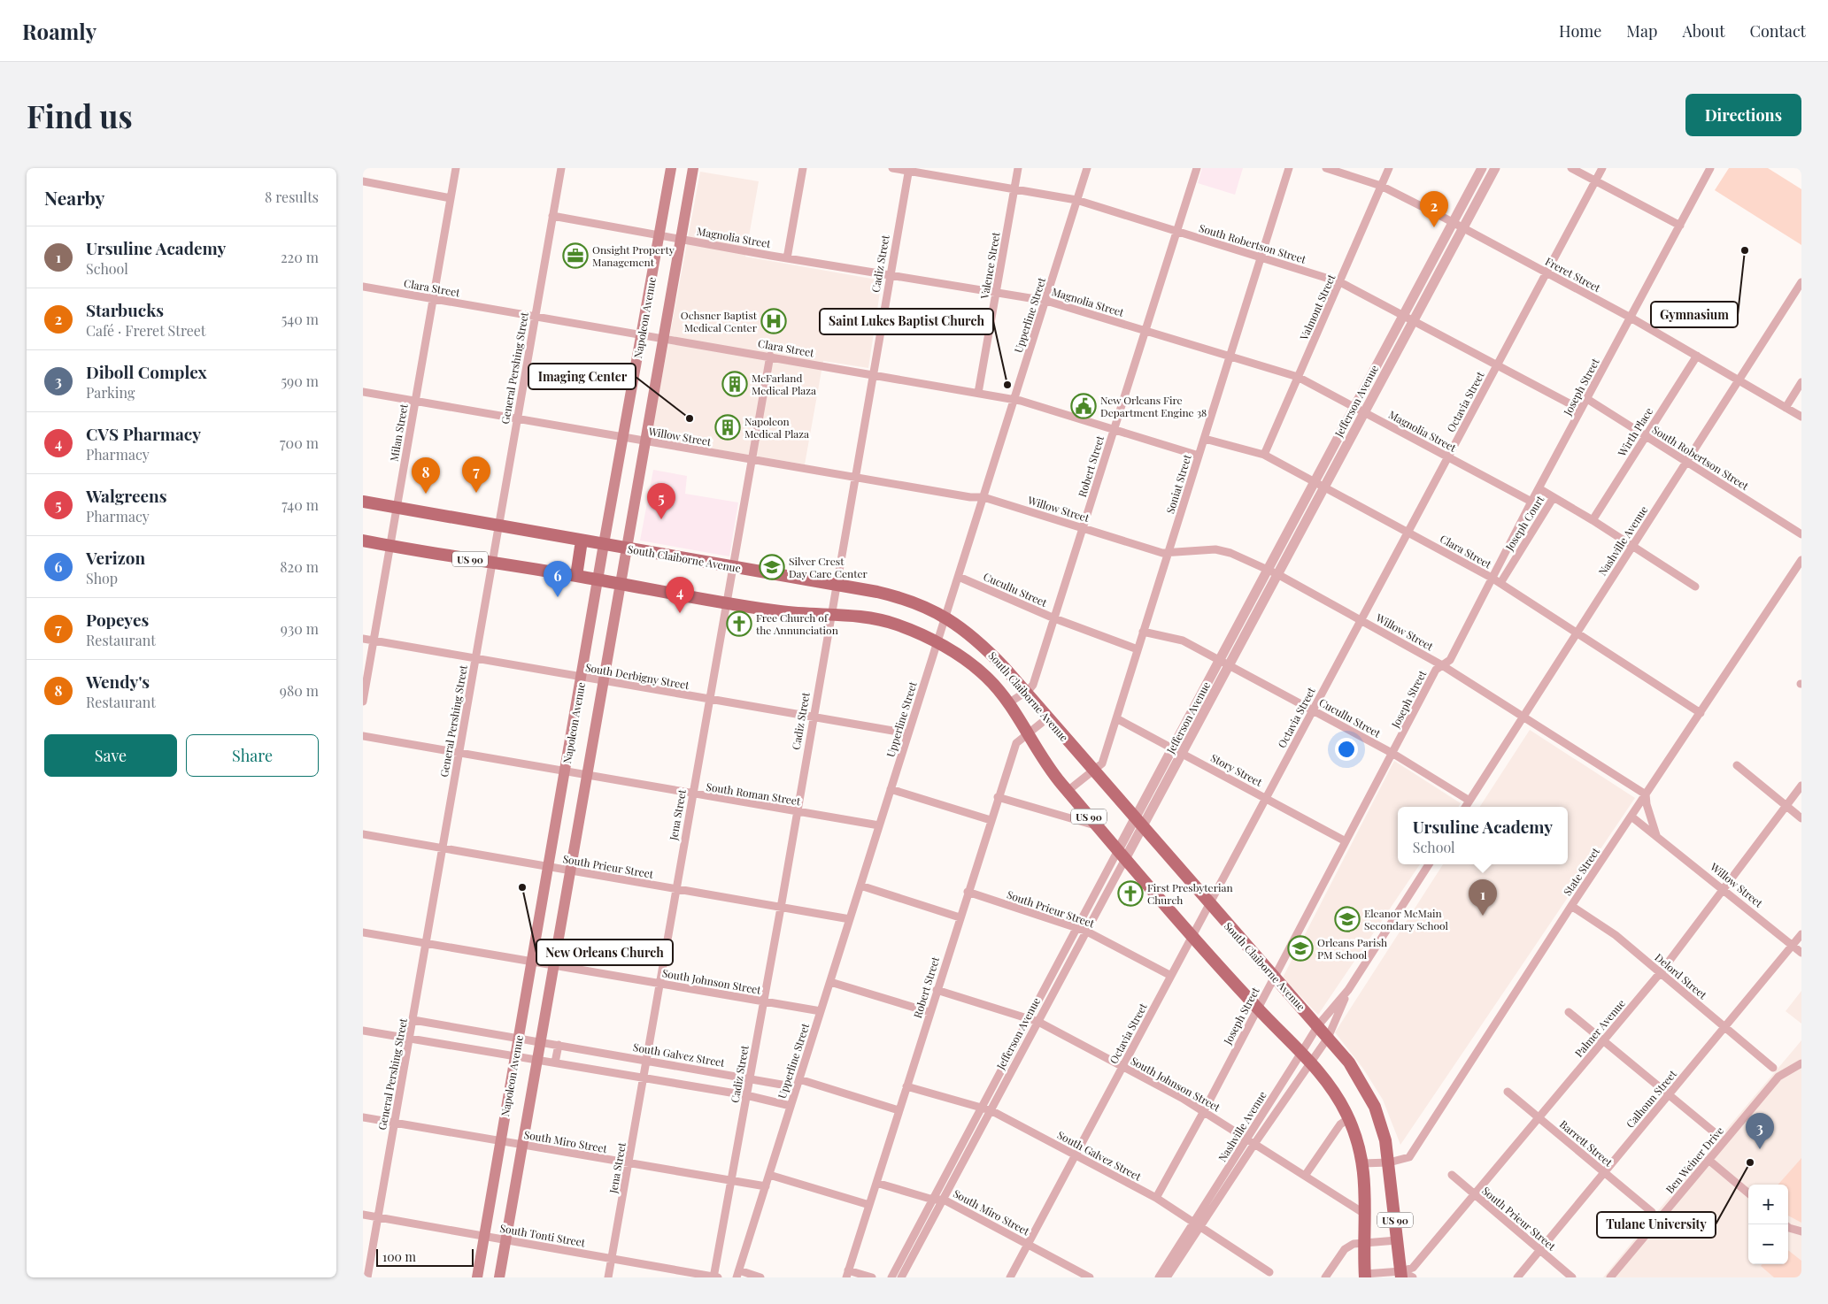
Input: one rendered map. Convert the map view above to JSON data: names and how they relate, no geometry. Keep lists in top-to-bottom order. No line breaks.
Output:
{"streets":{"main road":["Napoleon Avenue","South Claiborne Avenue","US 90"],"street":["Magnolia Street","South Robertson Street","Cadiz Street","Valence Street","Freret Street","Clara Street","Valmont Street","Upperline Street","General Pershing Street","Joseph Street","Jefferson Avenue","Octavia Street","Wirth Place","Milan Street","Willow Street","Robert Street","Soniat Street","Joseph Court","Nashville Avenue","Cucullu Street","South Derbigny Street","Story Street","South Roman Street","Jena Street","South Prieur Street","State Street","Delord Street","South Johnson Street","Palmer Avenue","South Galvez Street","Calhoun Street","South Miro Street","Barrett Street","Ben Weiner Drive","South Tonti Street"]},"crossings":[["Magnolia Street","Cadiz Street"],["Magnolia Street","Valence Street"],["Magnolia Street","Valmont Street"],["Magnolia Street","Upperline Street"],["Magnolia Street","Napoleon Avenue"],["Magnolia Street","General Pershing Street"],["Magnolia Street","Joseph Street"],["Magnolia Street","Jefferson Avenue"],["Magnolia Street","Octavia Street"],["Magnolia Street","Robert Street"],["Magnolia Street","Soniat Street"],["South Robertson Street","Cadiz Street"],["South Robertson Street","Valence Street"],["South Robertson Street","Valmont Street"],["South Robertson Street","Upperline Street"],["South Robertson Street","Joseph Street"],["South Robertson Street","Jefferson Avenue"],["South Robertson Street","Octavia Street"],["South Robertson Street","Wirth Place"],["South Robertson Street","Robert Street"],["South Robertson Street","Soniat Street"],["South Robertson Street","Nashville Avenue"],["Cadiz Street","Clara Street"],["Cadiz Street","Willow Street"],["Cadiz Street","South Claiborne Avenue"],["Cadiz Street","South Derbigny Street"],["Cadiz Street","South Roman Street"],["Cadiz Street","South Prieur Street"],["Cadiz Street","South Johnson Street"],["Cadiz Street","South Galvez Street"],["Cadiz Street","South Miro Street"],["Cadiz Street","South Tonti Street"],["Valence Street","Clara Street"],["Freret Street","Valmont Street"],["Freret Street","Joseph Street"],["Freret Street","Jefferson Avenue"],["Freret Street","Octavia Street"],["Freret Street","Wirth Place"],["Freret Street","Nashville Avenue"],["Clara Street","Valmont Street"],["Clara Street","Upperline Street"],["Clara Street","Napoleon Avenue"],["Clara Street","General Pershing Street"],["Clara Street","Joseph Street"],["Clara Street","Jefferson Avenue"],["Clara Street","Octavia Street"],["Clara Street","Milan Street"],["Clara Street","Robert Street"],["Clara Street","Soniat Street"],["Clara Street","Joseph Court"],["Clara Street","Nashville Avenue"],["Clara Street","Jena Street"],["Clara Street","State Street"],["Upperline Street","Willow Street"],["Upperline Street","South Claiborne Avenue"],["Upperline Street","Cucullu Street"],["Upperline Street","South Derbigny Street"],["Upperline Street","South Roman Street"],["Upperline Street","South Prieur Street"],["Upperline Street","South Johnson Street"],["Upperline Street","South Galvez Street"],["Upperline Street","South Miro Street"],["Napoleon Avenue","Willow Street"],["Napoleon Avenue","South Claiborne Avenue"],["Napoleon Avenue","South Derbigny Street"],["Napoleon Avenue","South Roman Street"],["Napoleon Avenue","South Prieur Street"],["Napoleon Avenue","South Johnson Street"],["Napoleon Avenue","South Galvez Street"],["Napoleon Avenue","South Miro Street"],["Napoleon Avenue","South Tonti Street"],["General Pershing Street","Willow Street"],["General Pershing Street","South Claiborne Avenue"],["General Pershing Street","South Derbigny Street"],["General Pershing Street","South Roman Street"],["General Pershing Street","South Prieur Street"],["General Pershing Street","South Johnson Street"],["General Pershing Street","South Galvez Street"],["General Pershing Street","South Miro Street"],["General Pershing Street","South Tonti Street"],["Joseph Street","Willow Street"],["Joseph Street","South Claiborne Avenue"],["Joseph Street","Cucullu Street"],["Joseph Street","Story Street"],["Joseph Street","South Johnson Street"],["Joseph Street","South Galvez Street"],["Jefferson Avenue","Willow Street"],["Jefferson Avenue","South Claiborne Avenue"],["Jefferson Avenue","Cucullu Street"],["Jefferson Avenue","Story Street"],["Jefferson Avenue","South Prieur Street"],["Jefferson Avenue","South Johnson Street"],["Jefferson Avenue","South Galvez Street"],["Jefferson Avenue","South Miro Street"],["Octavia Street","Willow Street"],["Octavia Street","South Claiborne Avenue"],["Octavia Street","Cucullu Street"],["Octavia Street","Story Street"],["Octavia Street","South Prieur Street"],["Octavia Street","South Johnson Street"],["Octavia Street","South Galvez Street"],["Octavia Street","South Miro Street"],["Milan Street","Willow Street"],["Milan Street","South Claiborne Avenue"],["Milan Street","South Derbigny Street"],["Willow Street","Robert Street"],["Willow Street","Soniat Street"],["Willow Street","Nashville Avenue"],["Willow Street","Jena Street"],["Willow Street","State Street"],["Willow Street","Palmer Avenue"],["Willow Street","Calhoun Street"],["Robert Street","South Claiborne Avenue"],["Robert Street","Cucullu Street"],["Robert Street","South Prieur Street"],["Robert Street","South Johnson Street"],["Robert Street","South Galvez Street"],["Robert Street","South Miro Street"],["Soniat Street","South Claiborne Avenue"],["Soniat Street","Cucullu Street"],["Soniat Street","Story Street"],["Nashville Avenue","South Claiborne Avenue"],["Nashville Avenue","Cucullu Street"],["Nashville Avenue","South Johnson Street"],["Nashville Avenue","South Galvez Street"],["South Claiborne Avenue","Jena Street"],["South Claiborne Avenue","State Street"],["South Claiborne Avenue","South Johnson Street"],["South Claiborne Avenue","Palmer Avenue"],["South Derbigny Street","Jena Street"],["South Roman Street","Jena Street"],["Jena Street","South Prieur Street"],["Jena Street","South Johnson Street"],["Jena Street","South Galvez Street"],["Jena Street","South Miro Street"],["Jena Street","South Tonti Street"],["South Prieur Street","Palmer Avenue"],["South Prieur Street","Calhoun Street"],["State Street","Delord Street"],["Delord Street","Palmer Avenue"],["Delord Street","Calhoun Street"],["Palmer Avenue","Barrett Street"],["Calhoun Street","Barrett Street"]],"places":{"other":["Gymnasium","Saint Lukes Baptist Church","Imaging Center","New Orleans Church","Tulane University"],"office":["Onsight Property Management"],"hospital":["Ochsner Baptist Medical Center"],"building":["McFarland Medical Plaza","Napoleon Medical Plaza"],"public building":["New Orleans Fire Department Engine 38"],"school or university":["Silver Crest Day Care Center","Eleanor McMain Secondary School","Orleans Parish PM School"],"church":["Free Church of the Annunciation","First Presbyterian Church"]},"scale_bar":"100 m","page":{"header":"Roamly","nav":["Home","Map","About","Contact"],"buttons":["Directions",["Save","Share"]],"title":"Find us","heading":["Nearby","8 results"],"pins":["2","7","8","5","6","4","1","3"],"list":[{"mark":"1","name":"Ursuline Academy","note":"School","value":"220 m"},{"mark":"2","name":"Starbucks","note":"Café · Freret Street","value":"540 m"},{"mark":"3","name":"Diboll Complex","note":"Parking","value":"590 m"},{"mark":"4","name":"CVS Pharmacy","note":"Pharmacy","value":"700 m"},{"mark":"5","name":"Walgreens","note":"Pharmacy","value":"740 m"},{"mark":"6","name":"Verizon","note":"Shop","value":"820 m"},{"mark":"7","name":"Popeyes","note":"Restaurant","value":"930 m"},{"mark":"8","name":"Wendy's","note":"Restaurant","value":"980 m"}],"popup":["Ursuline Academy","School"],"map_buttons":["+","−"],"scale":"100 m"}}
